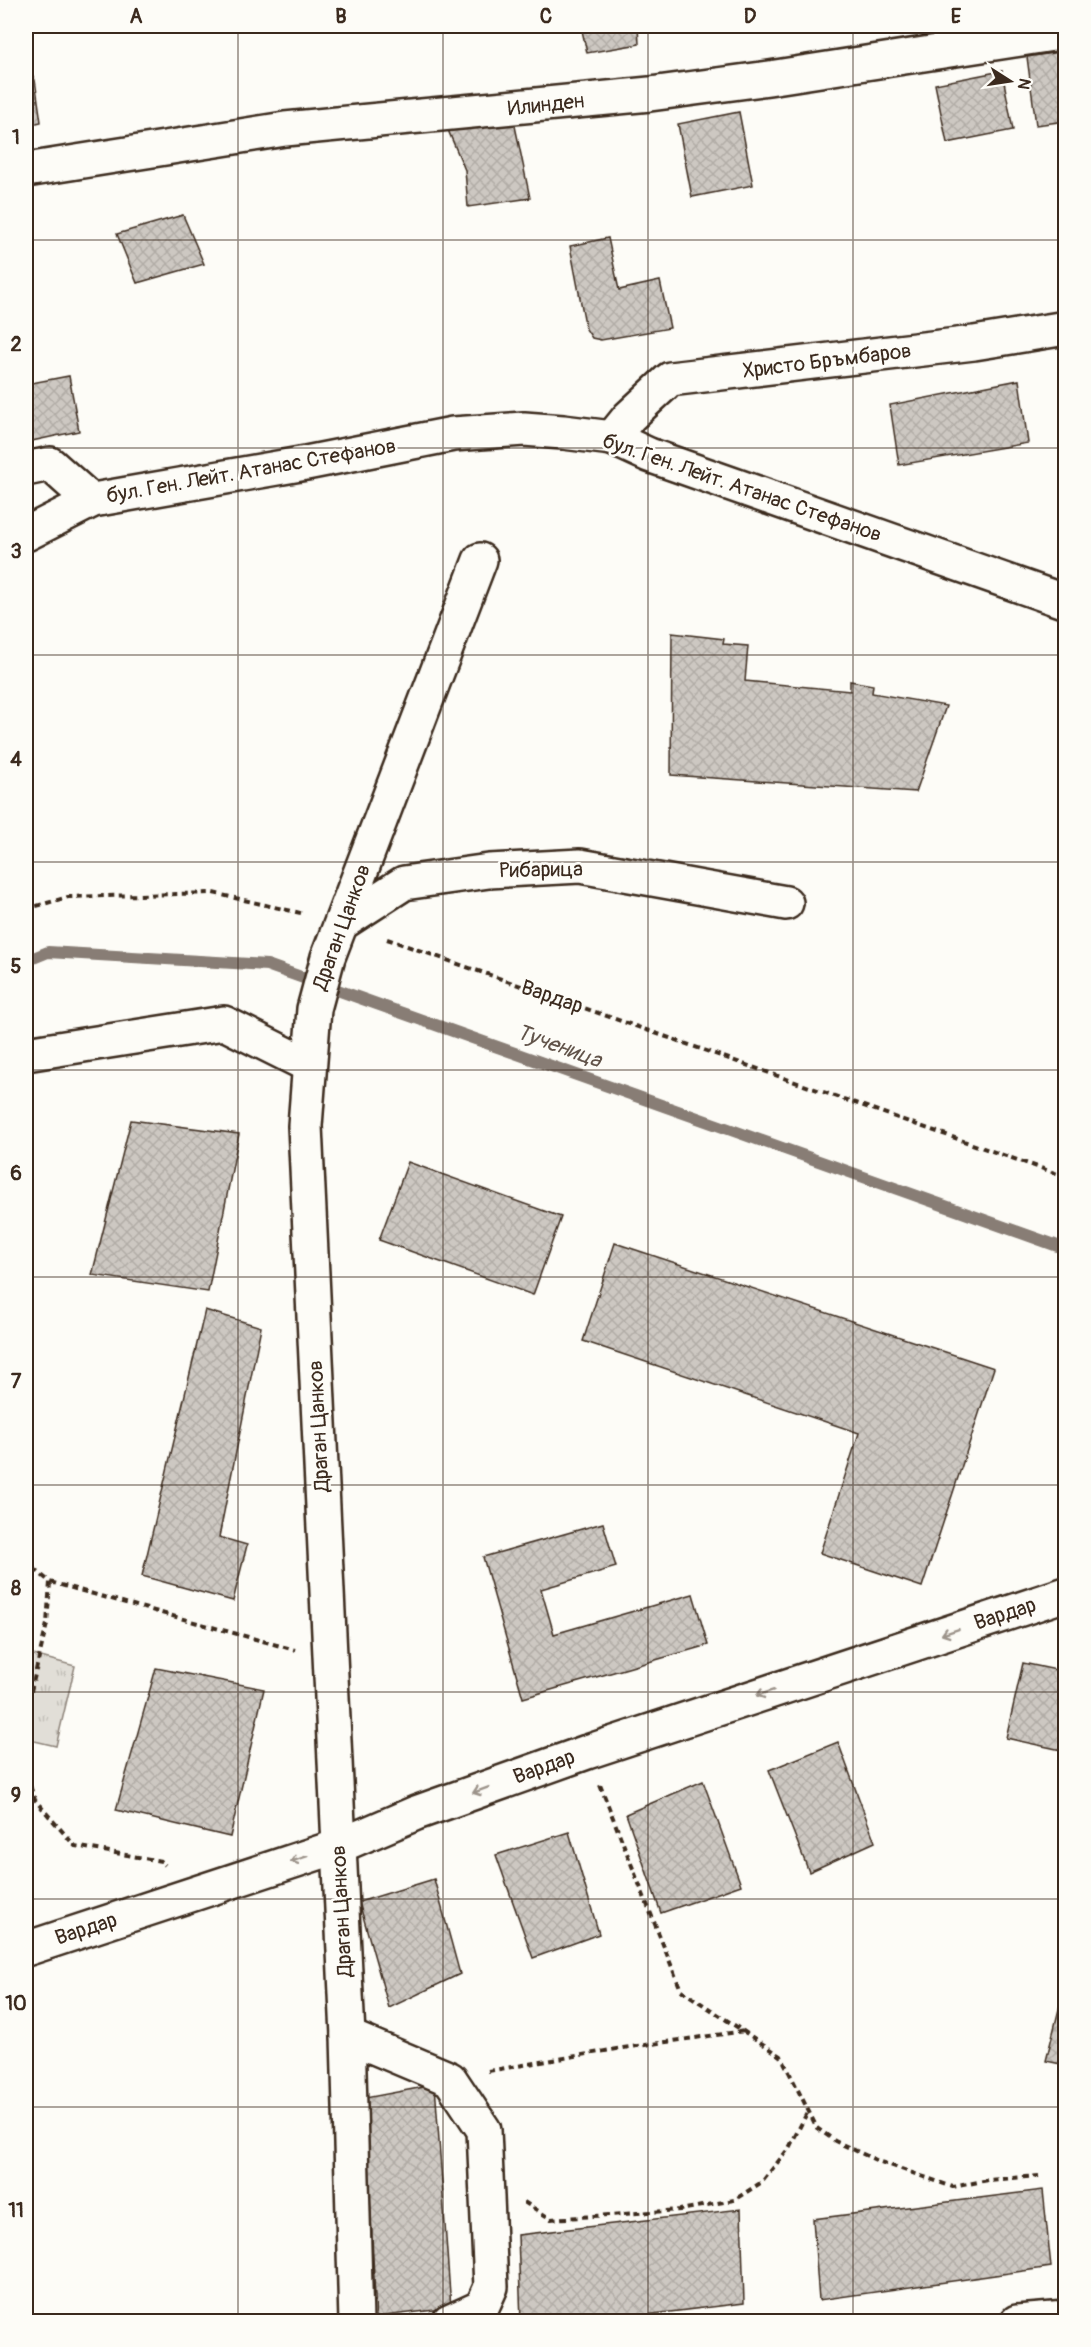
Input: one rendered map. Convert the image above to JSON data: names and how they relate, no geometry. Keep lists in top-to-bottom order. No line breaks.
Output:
{"streets":{"street":["Илинден","Христо Бръмбаров","бул. Ген. Лейт. Атанас Стефанов","Рибарица","Драган Цанков","Вардар"]},"crossings":[["Христо Бръмбаров","бул. Ген. Лейт. Атанас Стефанов"],["Рибарица","Драган Цанков"],["Рибарица","Вардар"],["Драган Цанков","Вардар"]],"one_way":["Вардар"],"water":["Тученица"],"north":"right","grid":{"columns":["A","B","C","D","E"],"rows":["1","2","3","4","5","6","7","8","9","10","11"]}}
